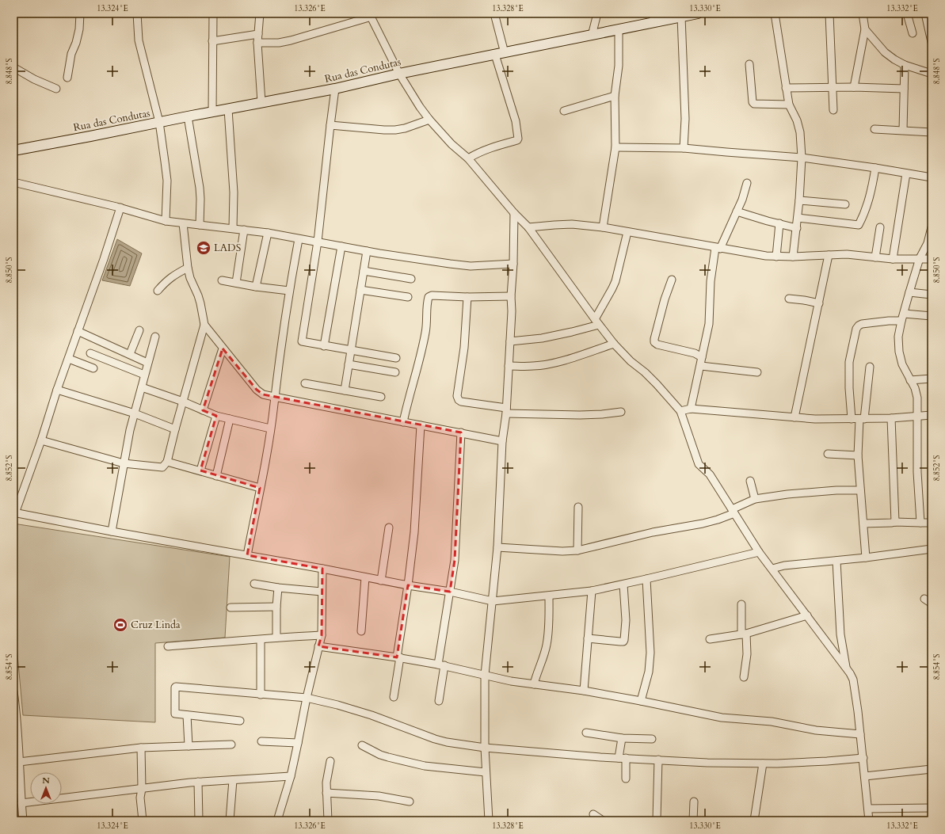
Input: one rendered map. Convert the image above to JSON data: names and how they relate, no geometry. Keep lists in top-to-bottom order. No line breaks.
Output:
{"streets":{"street":["Rua das Condutas"]},"places":{"school or university":["LADS"],"sports":["Cruz Linda"]},"north":"top","coordinates":["13.324°E","13.326°E","13.328°E","13.330°E","13.332°E","8.848°S","8.850°S","8.852°S","8.854°S"]}
